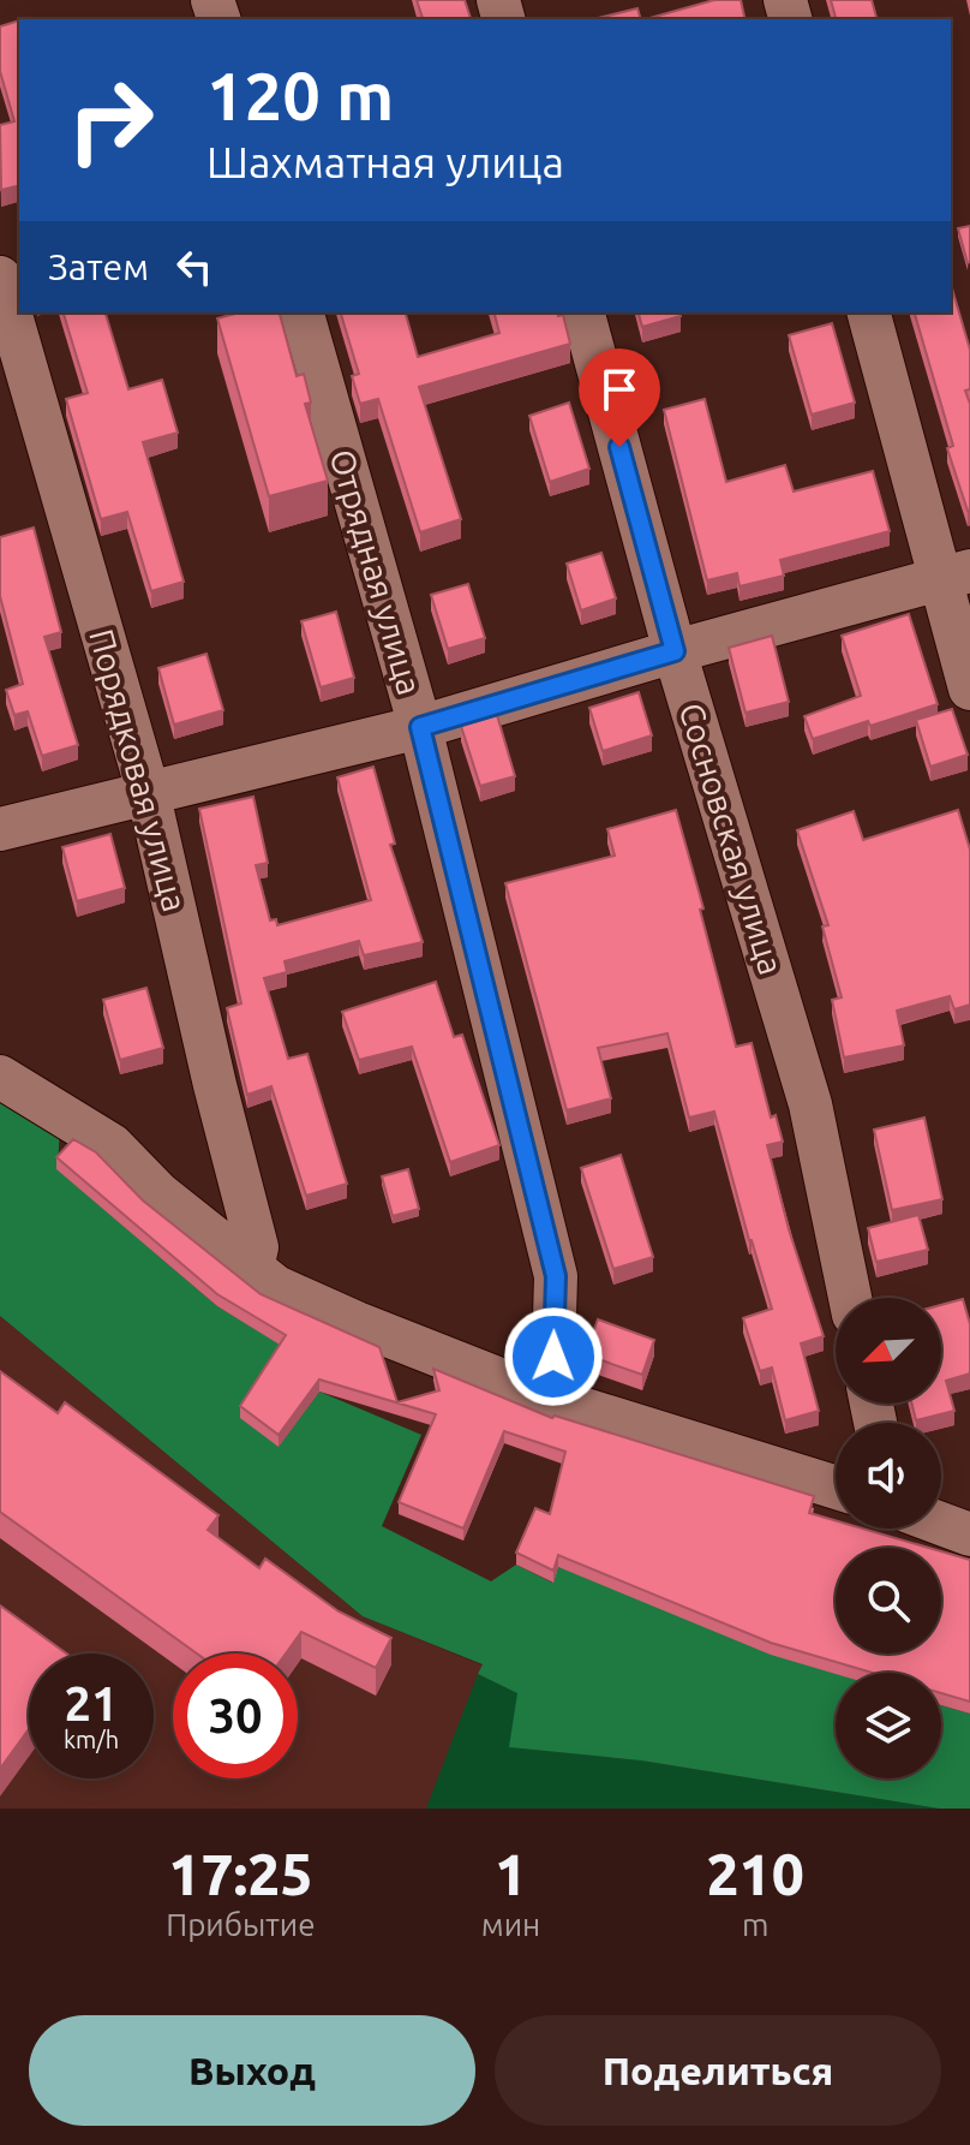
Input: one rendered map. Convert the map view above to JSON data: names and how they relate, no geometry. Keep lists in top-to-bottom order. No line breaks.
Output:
{"streets":{"street":["Отрядная улица","Порядковая улица","Сосновская улица"]},"north":"bottom left","page":{"turn":["120 m","Шахматная улица"],"then":"Затем","speed":"21 km/h","limit":"30","eta":["17:25","Прибытие","1","мин","210","m"],"buttons":["Выход","Поделиться"]}}
